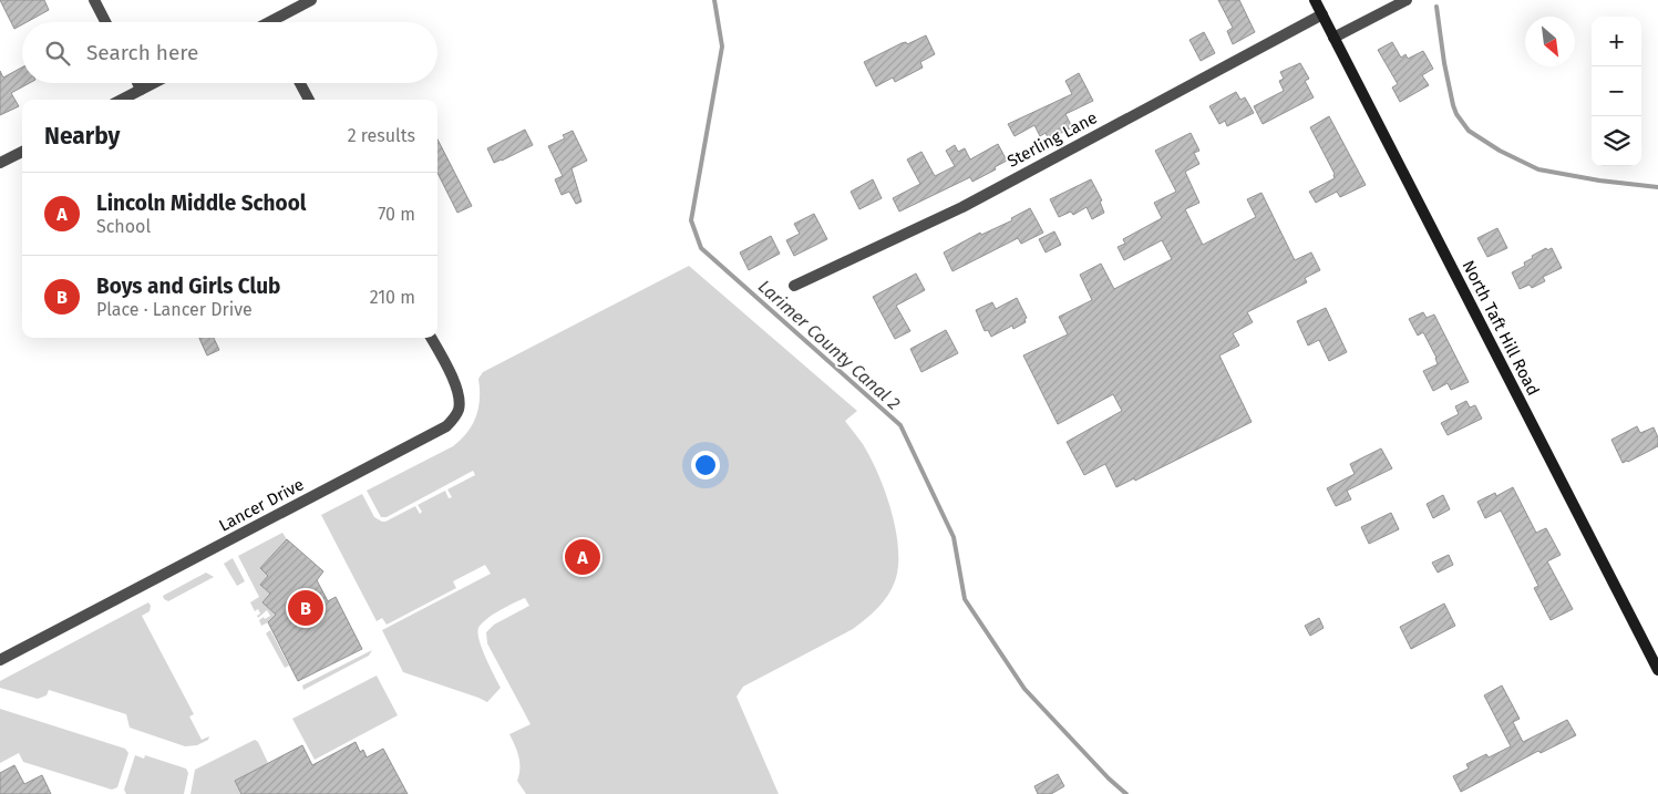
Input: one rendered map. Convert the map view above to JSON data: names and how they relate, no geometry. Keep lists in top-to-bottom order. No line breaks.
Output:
{"streets":{"main road":["North Taft Hill Road"],"street":["Sterling Lane","Lancer Drive"]},"crossings":[["Sterling Lane","North Taft Hill Road"]],"water":["Larimer County Canal 2"],"north":"bottom right","page":{"map_buttons":["+","−"],"search":"Search here","heading":["Nearby","2 results"],"list":[{"mark":"A","name":"Lincoln Middle School","note":"School","value":"70 m"},{"mark":"B","name":"Boys and Girls Club","note":"Place · Lancer Drive","value":"210 m"}],"pins":["A","B"]}}
